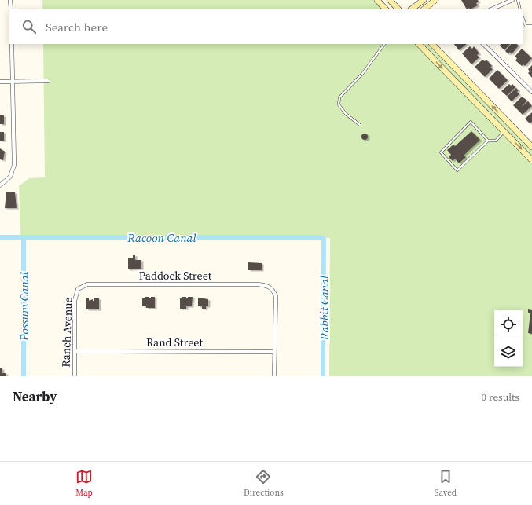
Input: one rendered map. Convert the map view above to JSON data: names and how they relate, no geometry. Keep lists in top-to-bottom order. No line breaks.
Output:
{"streets":{"street":["Paddock Street","Ranch Avenue","Rand Street"]},"crossings":[["Paddock Street","Ranch Avenue"],["Paddock Street","Rand Street"],["Ranch Avenue","Rand Street"]],"water":["Racoon Canal","Possum Canal","Rabbit Canal"],"page":{"search":"Search here","heading":["Nearby","0 results"],"nav":["Map","Directions","Saved"]}}
